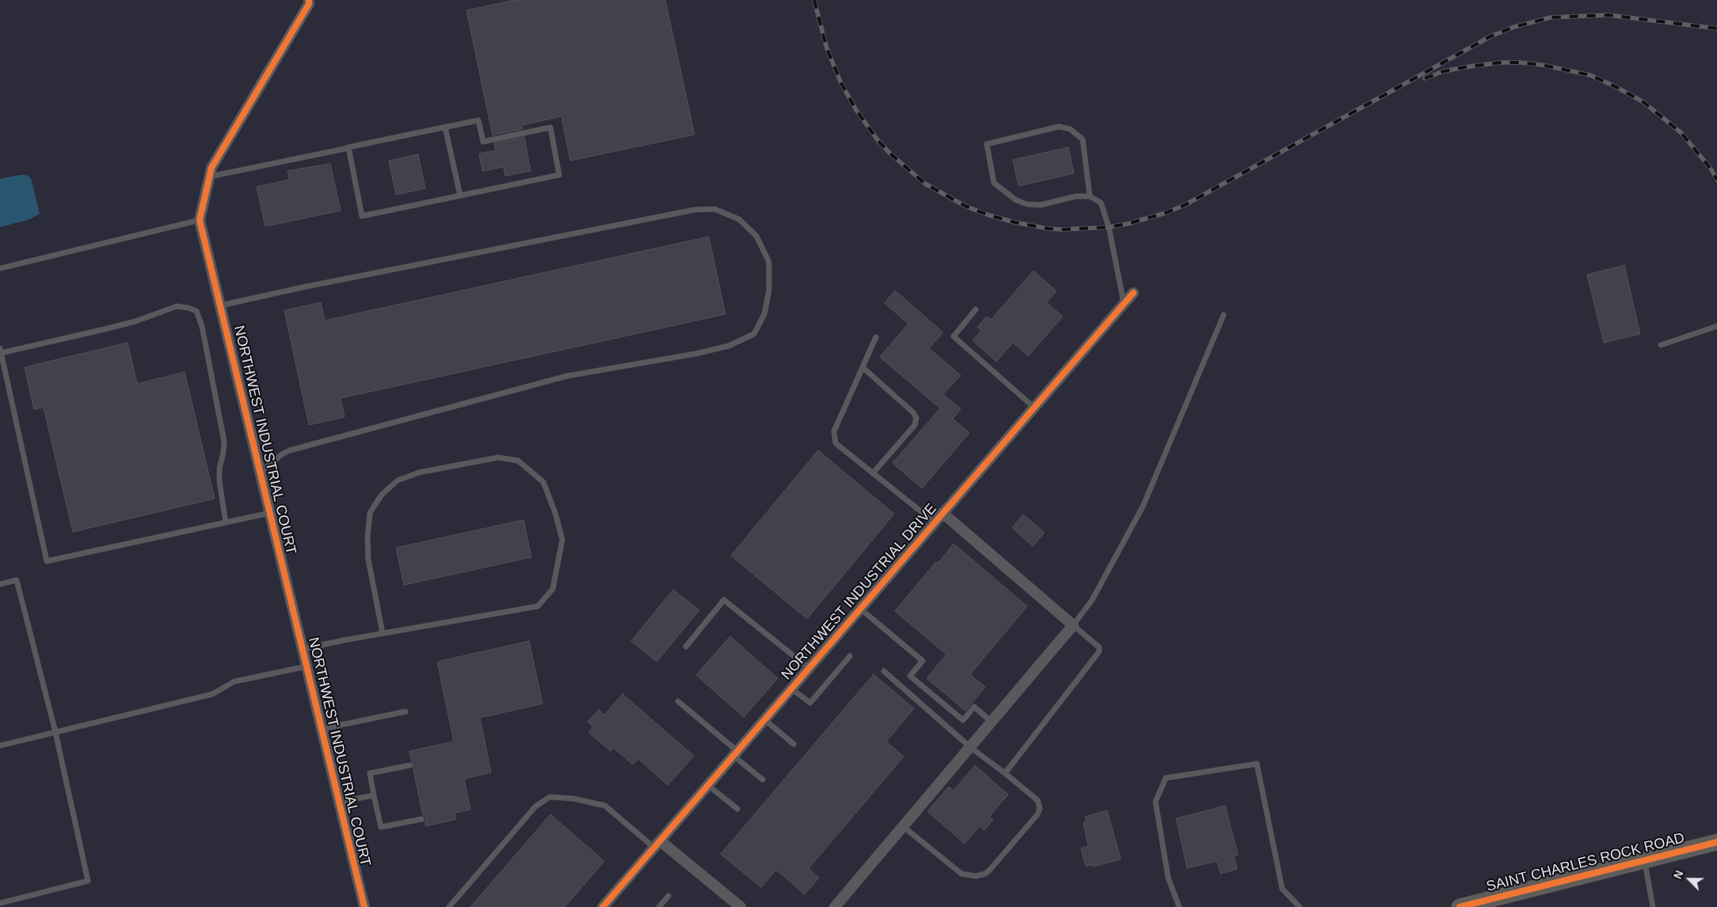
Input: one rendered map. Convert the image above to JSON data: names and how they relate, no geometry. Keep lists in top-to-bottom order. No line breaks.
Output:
{"streets":{"main road":["SAINT CHARLES ROCK ROAD"],"street":["NORTHWEST INDUSTRIAL COURT","NORTHWEST INDUSTRIAL DRIVE"]},"north":"top left"}
